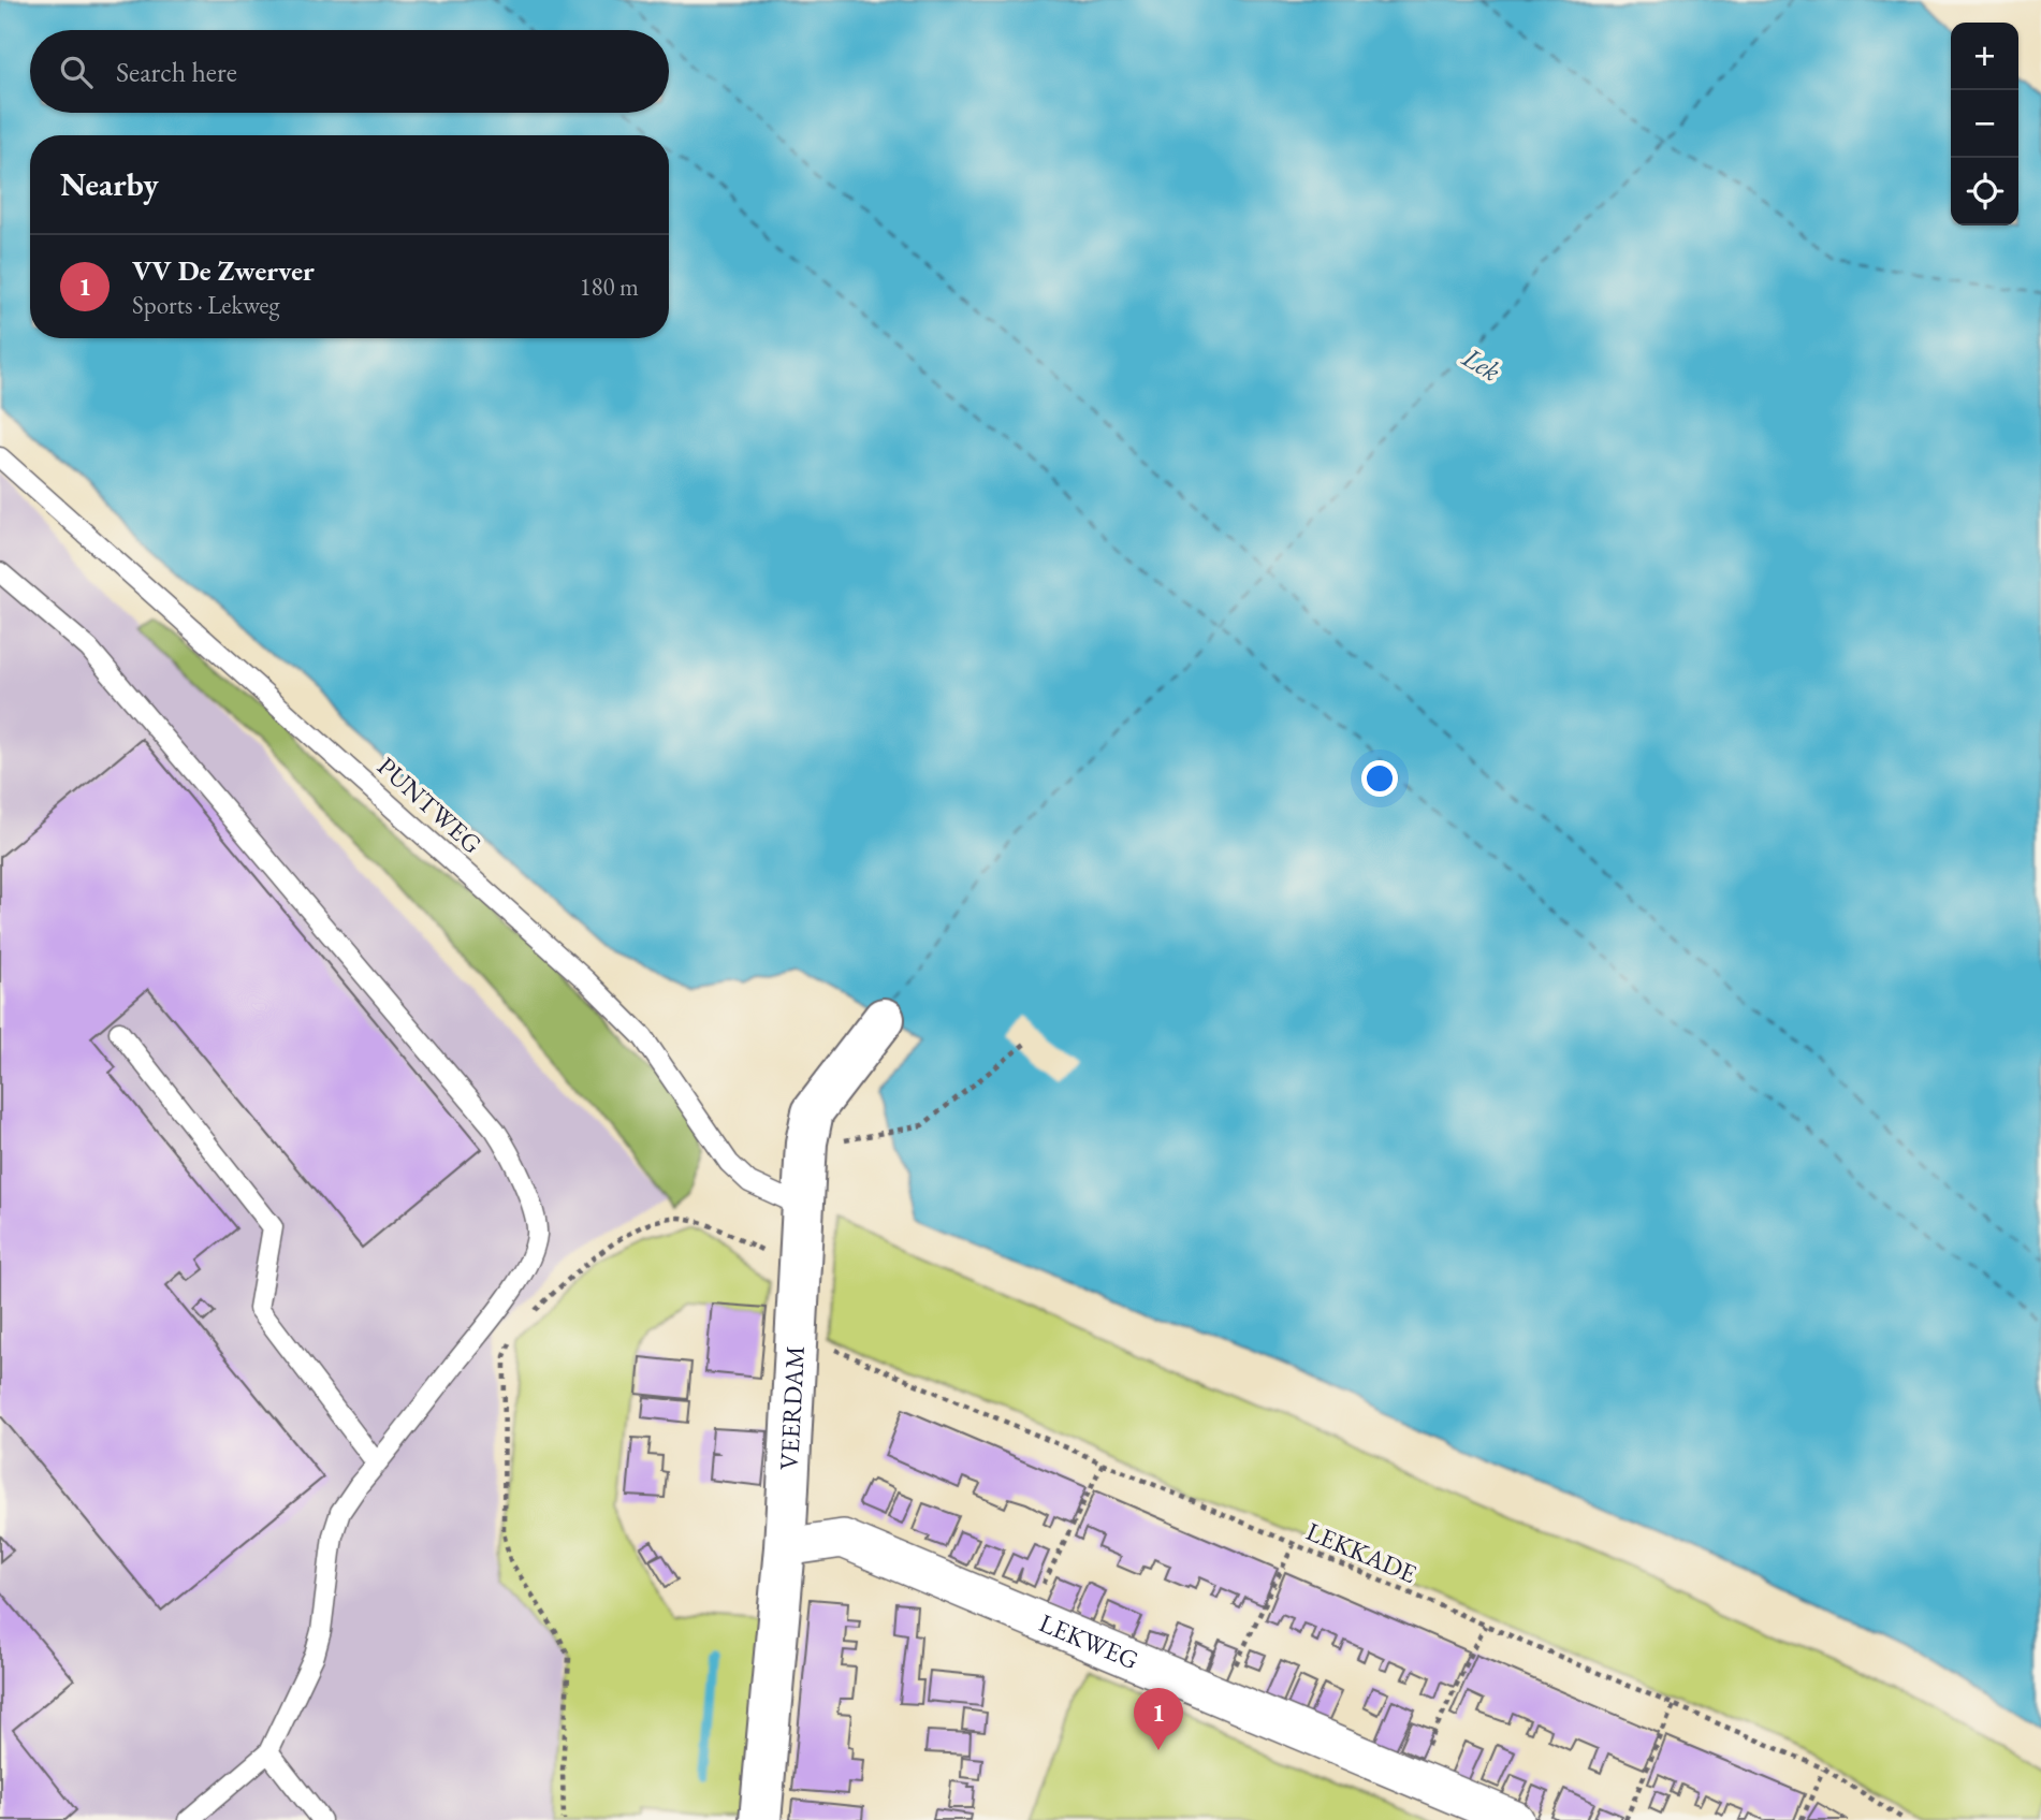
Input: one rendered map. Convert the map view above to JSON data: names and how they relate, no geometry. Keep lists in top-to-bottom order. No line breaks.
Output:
{"streets":{"street":["VEERDAM","LEKWEG"],"lane":["PUNTWEG"],"path":["LEKKADE"]},"crossings":[["PUNTWEG","VEERDAM"],["VEERDAM","LEKKADE"],["VEERDAM","LEKWEG"]],"water":["Lek"],"page":{"map_buttons":["+","−"],"search":"Search here","heading":"Nearby","list":[{"mark":"1","name":"VV De Zwerver","note":"Sports · Lekweg","value":"180 m"}],"pins":"1"}}
